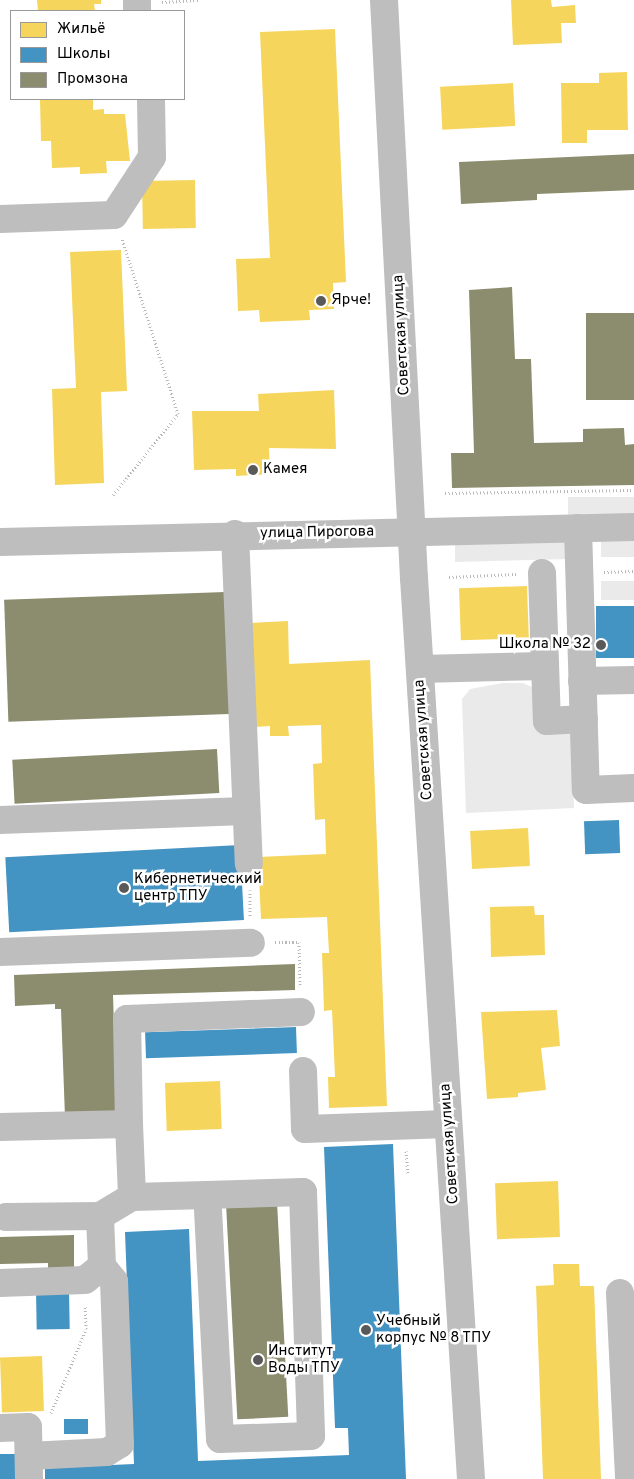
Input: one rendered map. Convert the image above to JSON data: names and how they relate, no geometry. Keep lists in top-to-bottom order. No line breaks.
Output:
{"streets":{"street":["Советская улица","улица Пирогова"]},"crossings":[["Советская улица","улица Пирогова"]],"places":["Ярче!","Камея","Школа № 32","Кибернетический центр ТПУ","Учебный корпус № 8 ТПУ","Институт Воды ТПУ"],"legend":["Жильё","Школы","Промзона"]}
